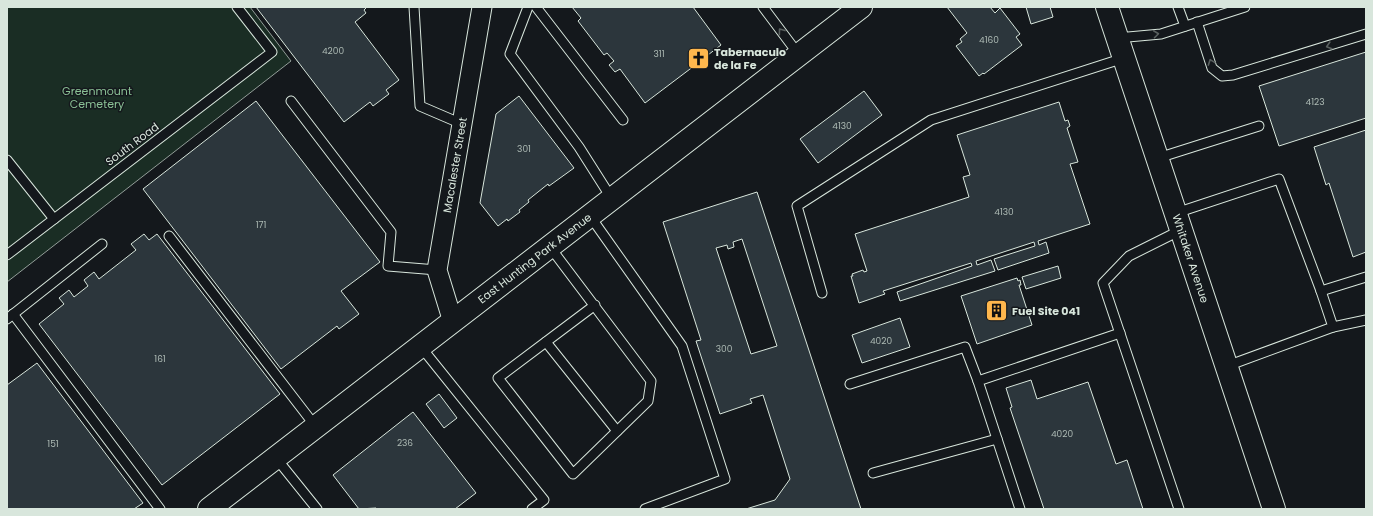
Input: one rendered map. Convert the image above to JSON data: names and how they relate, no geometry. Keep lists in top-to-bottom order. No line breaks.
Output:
{"streets":{"main road":["East Hunting Park Avenue","Whitaker Avenue"],"street":["Macalester Street"],"lane":["South Road"]},"crossings":[["Macalester Street","East Hunting Park Avenue"]],"parks":["Greenmount Cemetery"],"places":{"church":["Tabernaculo de la Fe"],"building":["Fuel Site 041"]},"house_numbers":["4160","4200","311","4123","4130","301","4130","171","4020","300","161","4020","236","151"]}
